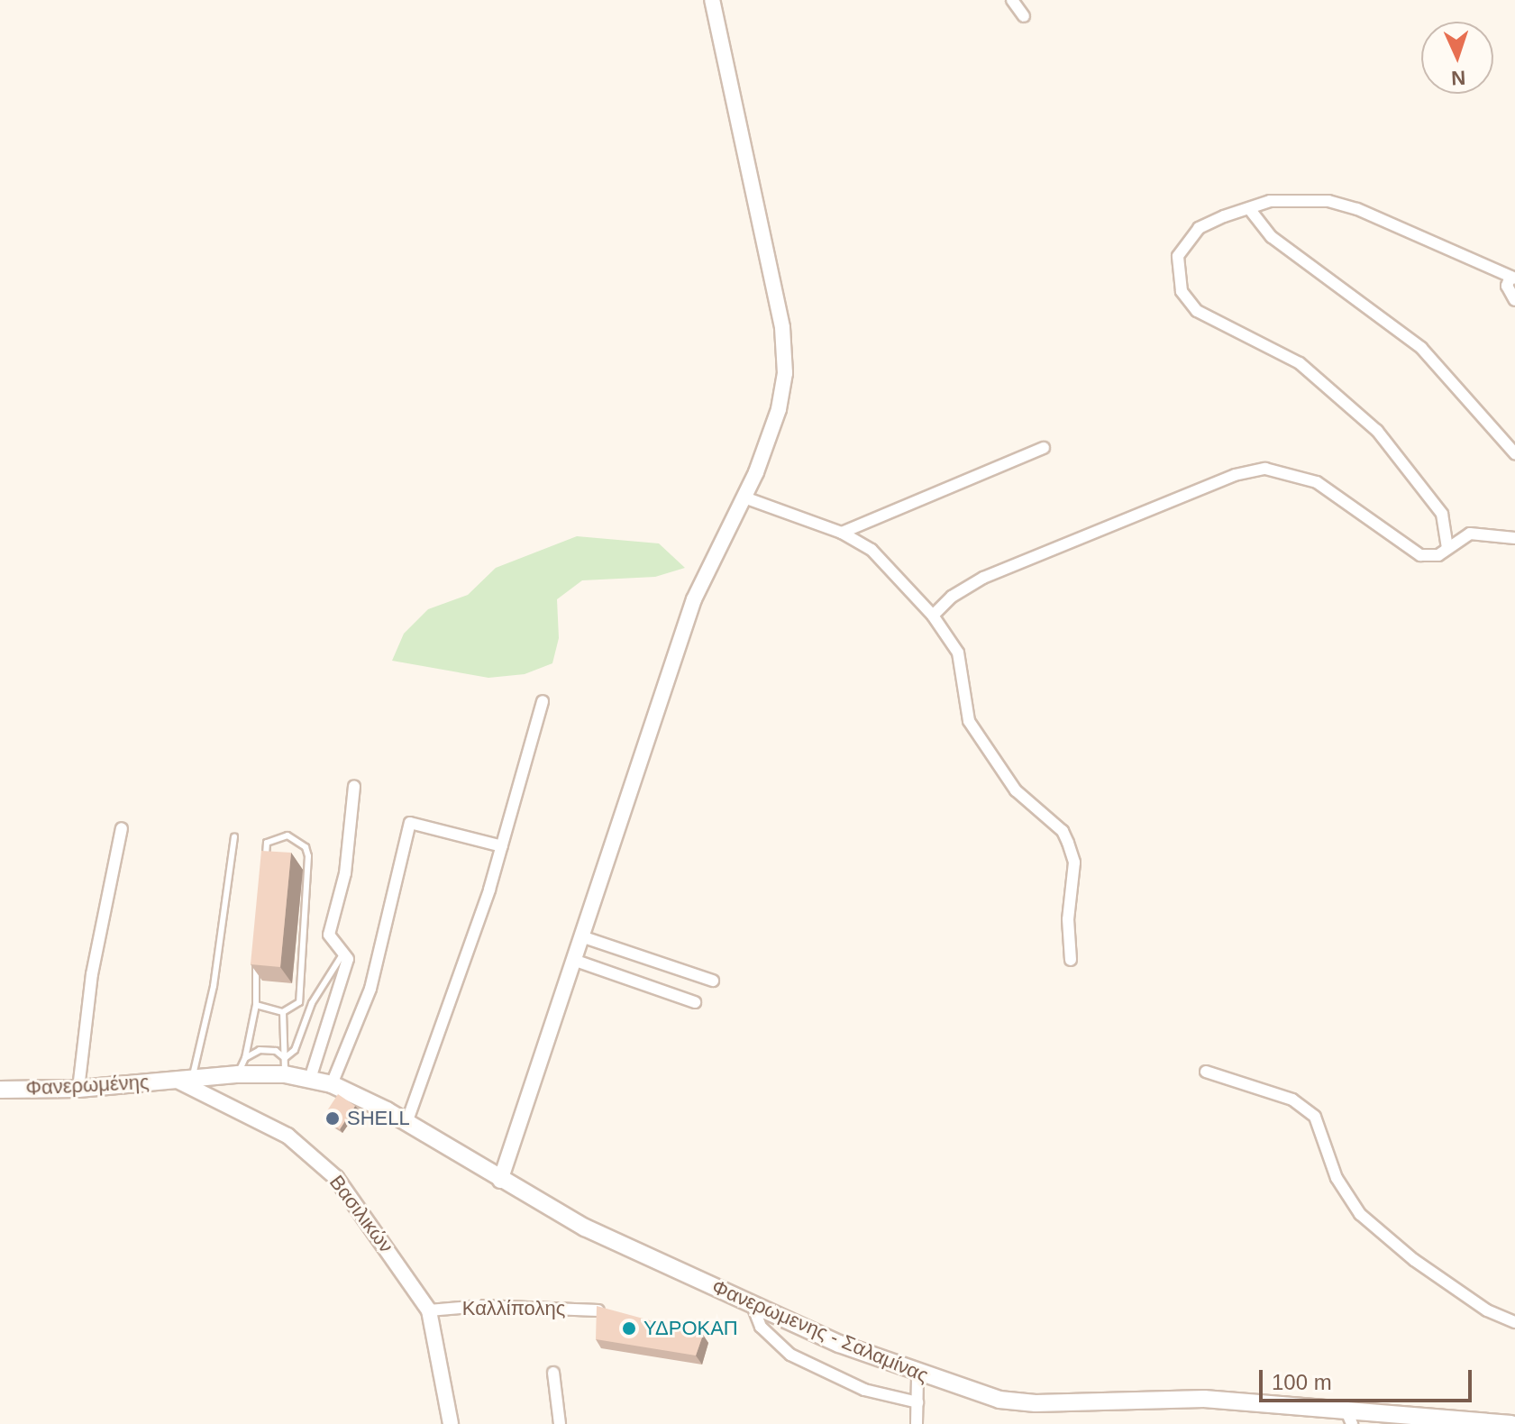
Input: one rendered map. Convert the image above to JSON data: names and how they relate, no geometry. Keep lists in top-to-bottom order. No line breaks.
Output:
{"streets":{"main road":["Φανερωμένης","Φανερωμενης - Σαλαμίνας"],"street":["Βασιλικών","Καλλίπολης"]},"crossings":[["Φανερωμένης","Βασιλικών"],["Φανερωμένης","Φανερωμενης - Σαλαμίνας"],["Βασιλικών","Καλλίπολης"],["Βασιλικών","Φανερωμενης - Σαλαμίνας"]],"places":["SHELL","ΥΔΡΟΚΑΠ"],"scale_bar":"100 m","north":"bottom"}
